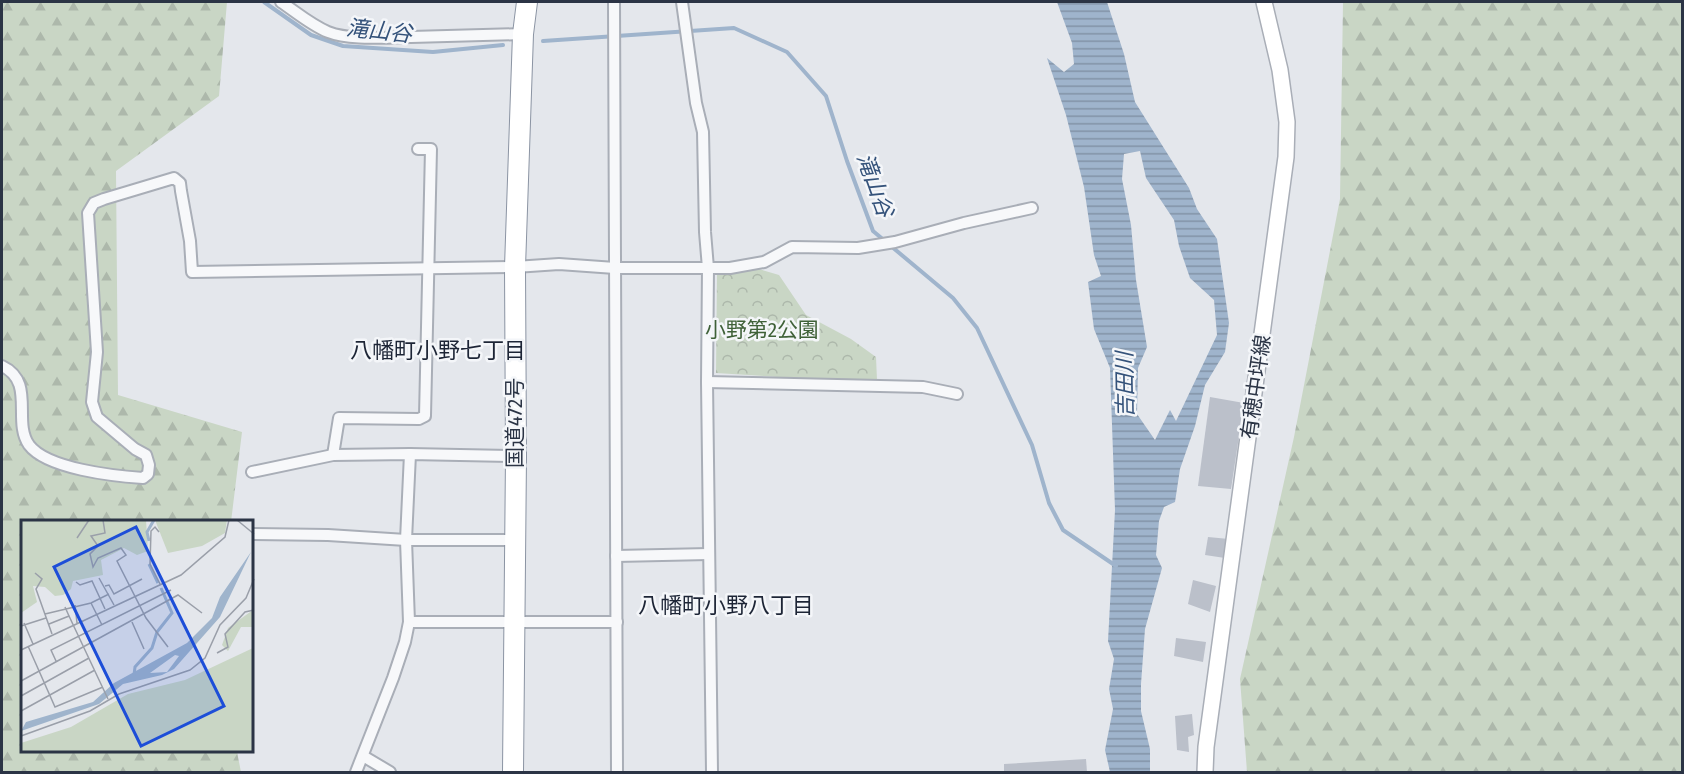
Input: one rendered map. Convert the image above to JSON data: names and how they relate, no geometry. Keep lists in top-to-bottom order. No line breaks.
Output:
{"streets":{"highway":["国道472号"],"main road":["有穂中坪線"]},"districts":["八幡町小野七丁目","八幡町小野八丁目"],"water":["滝山谷","吉田川"],"parks":["小野第2公園"]}
